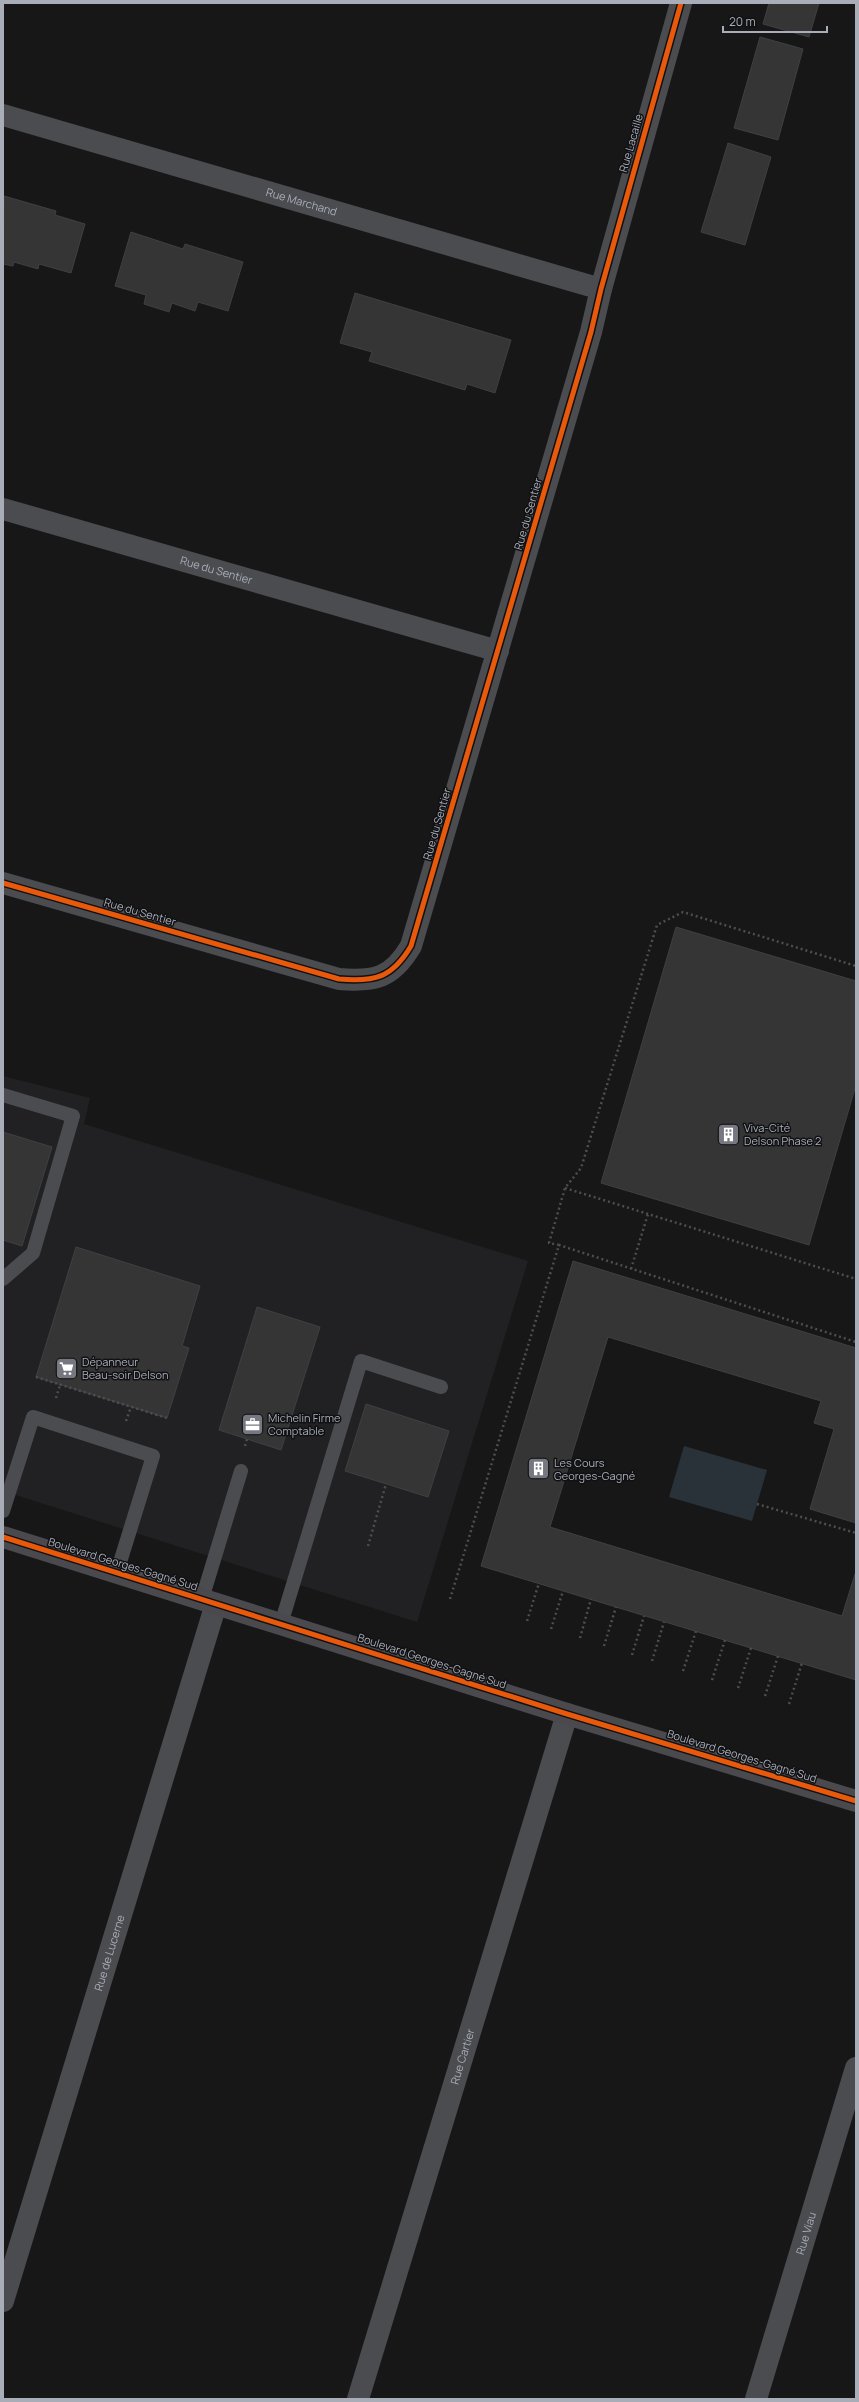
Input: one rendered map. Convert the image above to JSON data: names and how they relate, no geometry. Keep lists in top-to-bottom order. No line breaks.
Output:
{"streets":{"street":["Rue Lacaille","Rue Marchand","Rue du Sentier","Boulevard Georges-Gagné Sud","Rue de Lucerne","Rue Cartier","Rue Viau"]},"crossings":[["Rue Lacaille","Rue Marchand"],["Rue Lacaille","Rue du Sentier"],["Rue Marchand","Rue du Sentier"],["Boulevard Georges-Gagné Sud","Rue de Lucerne"],["Boulevard Georges-Gagné Sud","Rue Cartier"]],"places":{"building":["Viva-Cité Delson Phase 2","Les Cours Georges-Gagné"],"supermarket":["Dépanneur Beau-soir Delson"],"office":["Michelin Firme Comptable"]},"scale_bar":"20 m"}
